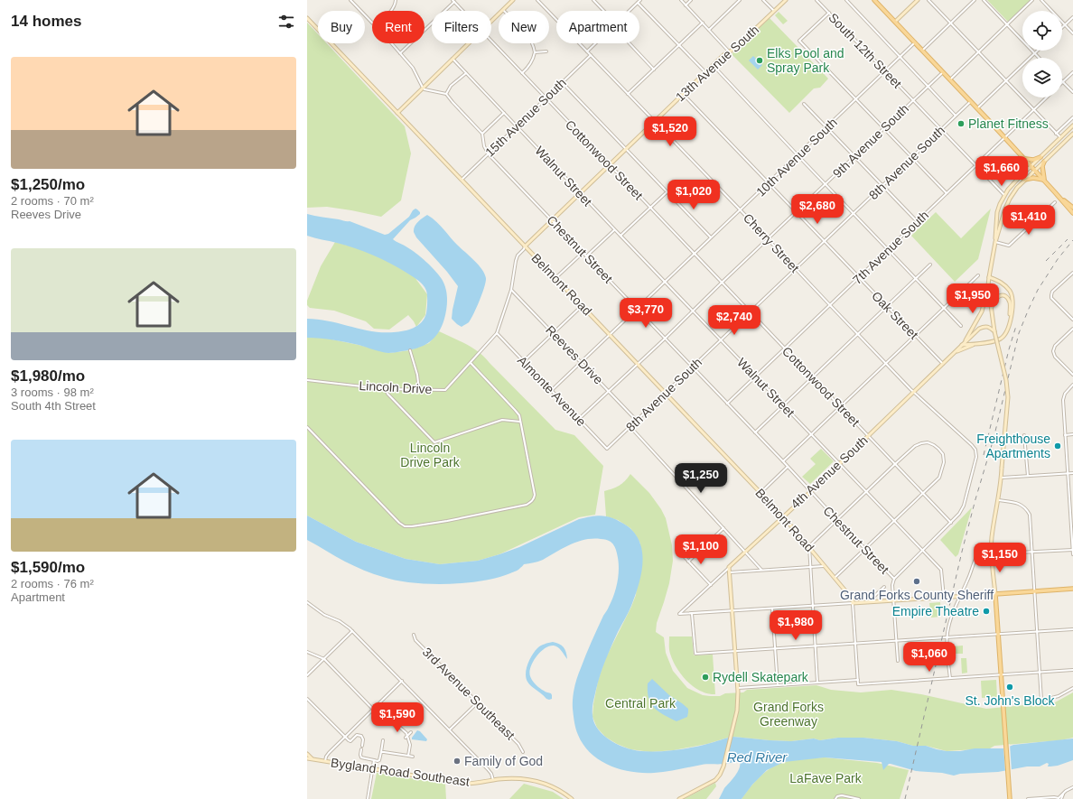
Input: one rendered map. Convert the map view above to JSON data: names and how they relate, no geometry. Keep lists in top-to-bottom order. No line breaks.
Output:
{"streets":{"street":["South 12th Street","13th Avenue South","15th Avenue South","9th Avenue South","10th Avenue South","Cottonwood Street","8th Avenue South","Walnut Street","Cherry Street","7th Avenue South","Chestnut Street","Belmont Road","Oak Street","Reeves Drive","Lincoln Drive","Almonte Avenue","4th Avenue South","3rd Avenue Southeast","Bygland Road Southeast"]},"crossings":[["South 12th Street","9th Avenue South"],["South 12th Street","10th Avenue South"],["South 12th Street","8th Avenue South"],["South 12th Street","7th Avenue South"],["13th Avenue South","Cottonwood Street"],["13th Avenue South","Walnut Street"],["13th Avenue South","Cherry Street"],["13th Avenue South","Chestnut Street"],["13th Avenue South","Belmont Road"],["13th Avenue South","Oak Street"],["13th Avenue South","Lincoln Drive"],["15th Avenue South","Cottonwood Street"],["15th Avenue South","Walnut Street"],["15th Avenue South","Cherry Street"],["15th Avenue South","Chestnut Street"],["15th Avenue South","Belmont Road"],["9th Avenue South","Cottonwood Street"],["9th Avenue South","Walnut Street"],["9th Avenue South","Cherry Street"],["9th Avenue South","Chestnut Street"],["9th Avenue South","Belmont Road"],["9th Avenue South","Oak Street"],["9th Avenue South","Reeves Drive"],["9th Avenue South","Almonte Avenue"],["10th Avenue South","Cottonwood Street"],["10th Avenue South","Walnut Street"],["10th Avenue South","Cherry Street"],["10th Avenue South","Chestnut Street"],["10th Avenue South","Belmont Road"],["10th Avenue South","Oak Street"],["10th Avenue South","Reeves Drive"],["10th Avenue South","Almonte Avenue"],["Cottonwood Street","8th Avenue South"],["Cottonwood Street","Cherry Street"],["Cottonwood Street","7th Avenue South"],["Cottonwood Street","4th Avenue South"],["8th Avenue South","Walnut Street"],["8th Avenue South","Cherry Street"],["8th Avenue South","Chestnut Street"],["8th Avenue South","Belmont Road"],["8th Avenue South","Oak Street"],["8th Avenue South","Reeves Drive"],["8th Avenue South","Almonte Avenue"],["Walnut Street","7th Avenue South"],["Walnut Street","4th Avenue South"],["Cherry Street","7th Avenue South"],["Cherry Street","4th Avenue South"],["7th Avenue South","Chestnut Street"],["7th Avenue South","Oak Street"],["Chestnut Street","4th Avenue South"],["Belmont Road","Lincoln Drive"],["Belmont Road","4th Avenue South"],["Oak Street","4th Avenue South"],["Reeves Drive","Lincoln Drive"],["Lincoln Drive","Almonte Avenue"]],"water":["Red River"],"parks":["Lincoln Drive Park","Central Park","Grand Forks Greenway","LaFave Park"],"places":["Elks Pool and Spray Park","Planet Fitness","Freighthouse Apartments","Grand Forks County Sheriff","Empire Theatre","Rydell Skatepark","St. John's Block","Family of God"],"page":{"heading":"14 homes","chip":["Buy","Rent","Filters","New","Apartment"],"list":[{"name":"$1,250/mo","note":"2 rooms · 70 m² · Reeves Drive"},{"name":"$1,980/mo","note":"3 rooms · 98 m² · South 4th Street"},{"name":"$1,590/mo","note":"2 rooms · 76 m² · Apartment"}],"price":["$1,520","$1,660","$1,020","$2,680","$1,410","$1,950","$3,770","$2,740","$1,250","$1,100","$1,150","$1,980","$1,060","$1,590"]}}
